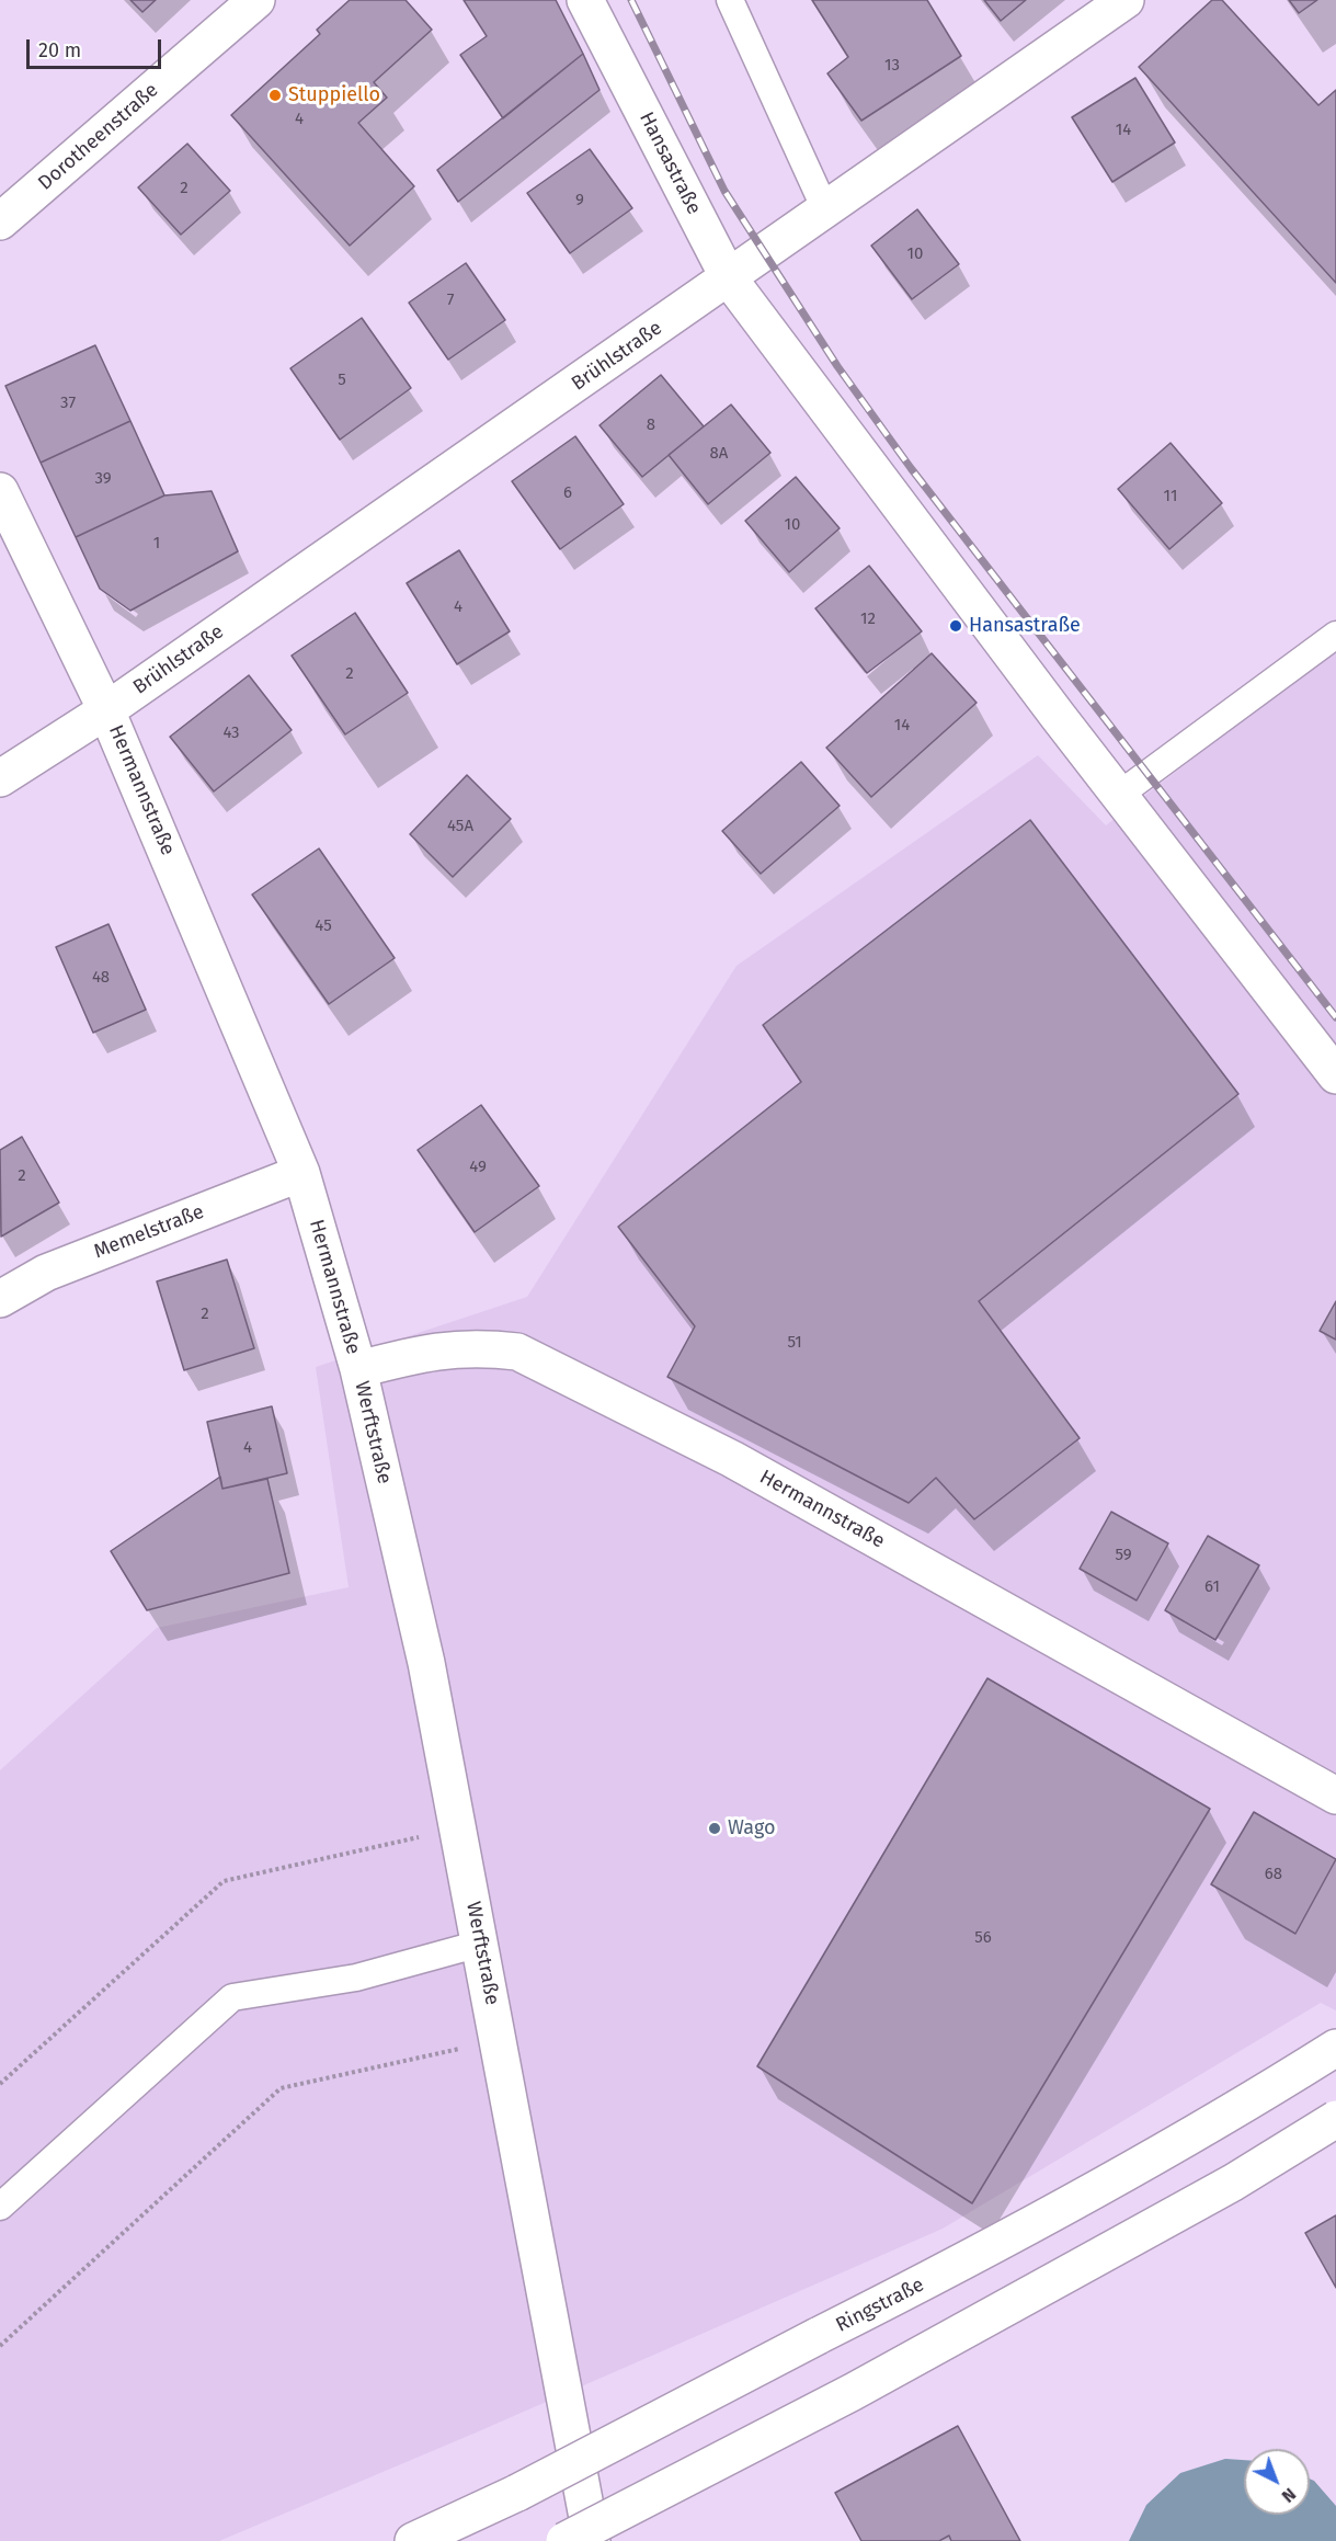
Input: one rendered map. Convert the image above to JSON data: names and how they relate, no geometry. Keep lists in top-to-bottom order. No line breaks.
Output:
{"streets":{"street":["Dorotheenstraße","Hansastraße","Brühlstraße","Hermannstraße","Memelstraße","Werftstraße","Ringstraße"]},"crossings":[["Hansastraße","Brühlstraße"],["Brühlstraße","Hermannstraße"],["Hermannstraße","Memelstraße"],["Hermannstraße","Werftstraße"]],"places":["Stuppiello","Hansastraße","Wago"],"house_numbers":["13","4","14","2","9","10","7","5","37","8","8A","39","6","11","10","1","4","12","2","14","43","45A","45","48","49","2","2","51","4","59","61","68","56"],"scale_bar":"20 m","north":"bottom right"}
